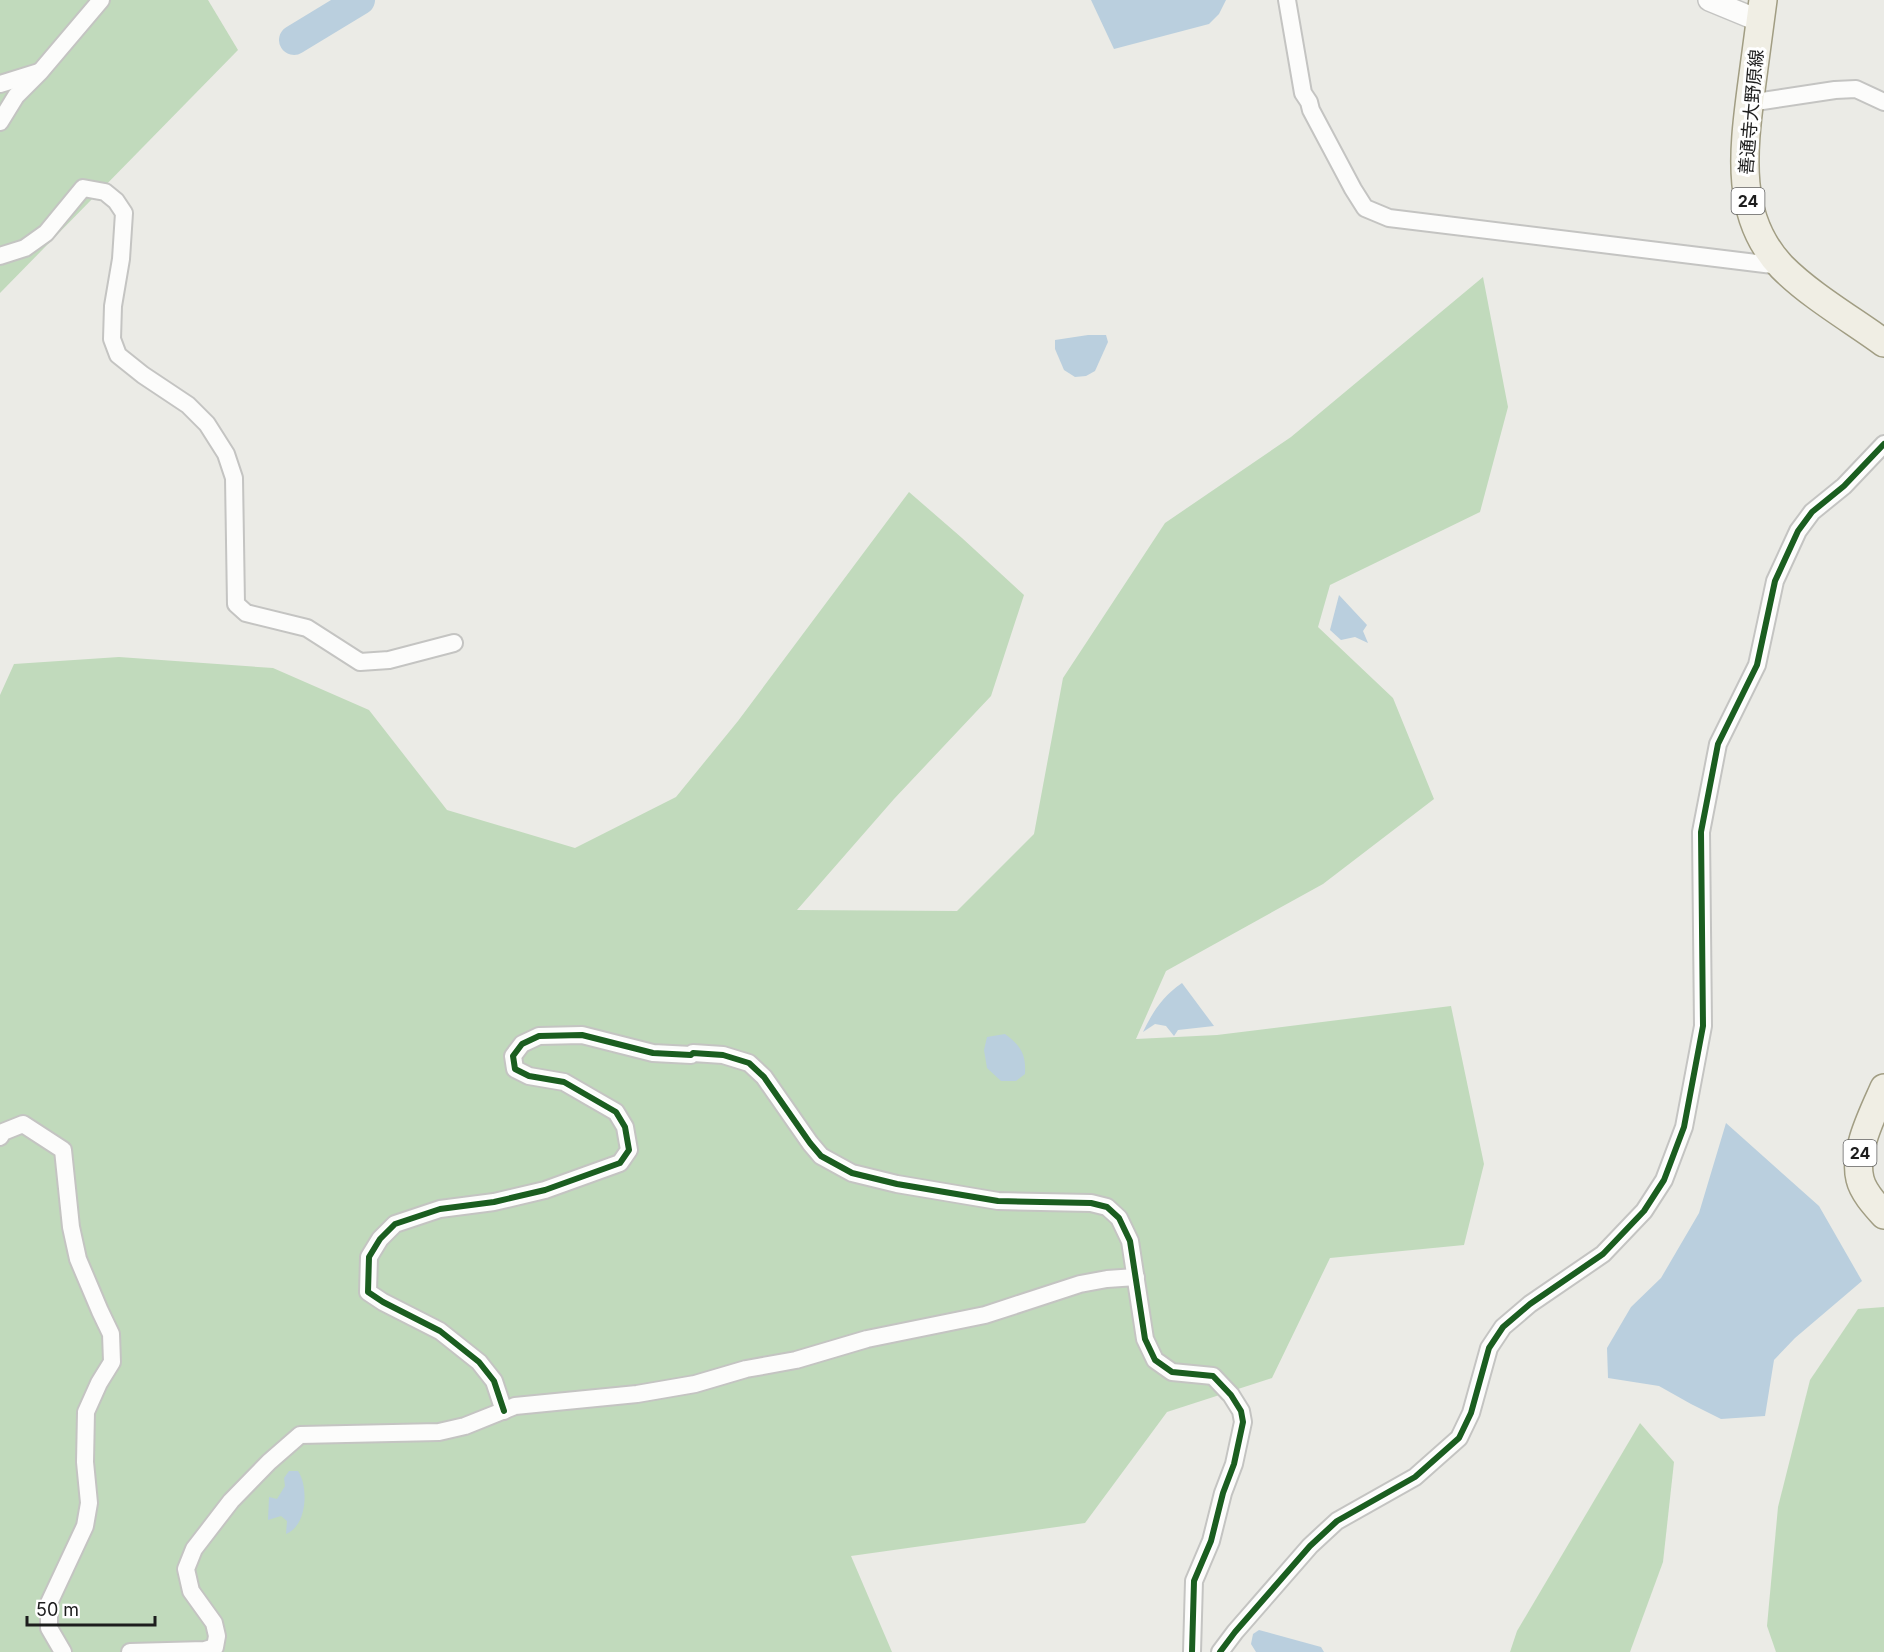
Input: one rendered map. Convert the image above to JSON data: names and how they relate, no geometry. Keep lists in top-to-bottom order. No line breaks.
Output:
{"streets":{"main road":["善通寺大野原線","24"]},"scale_bar":"50 m"}
